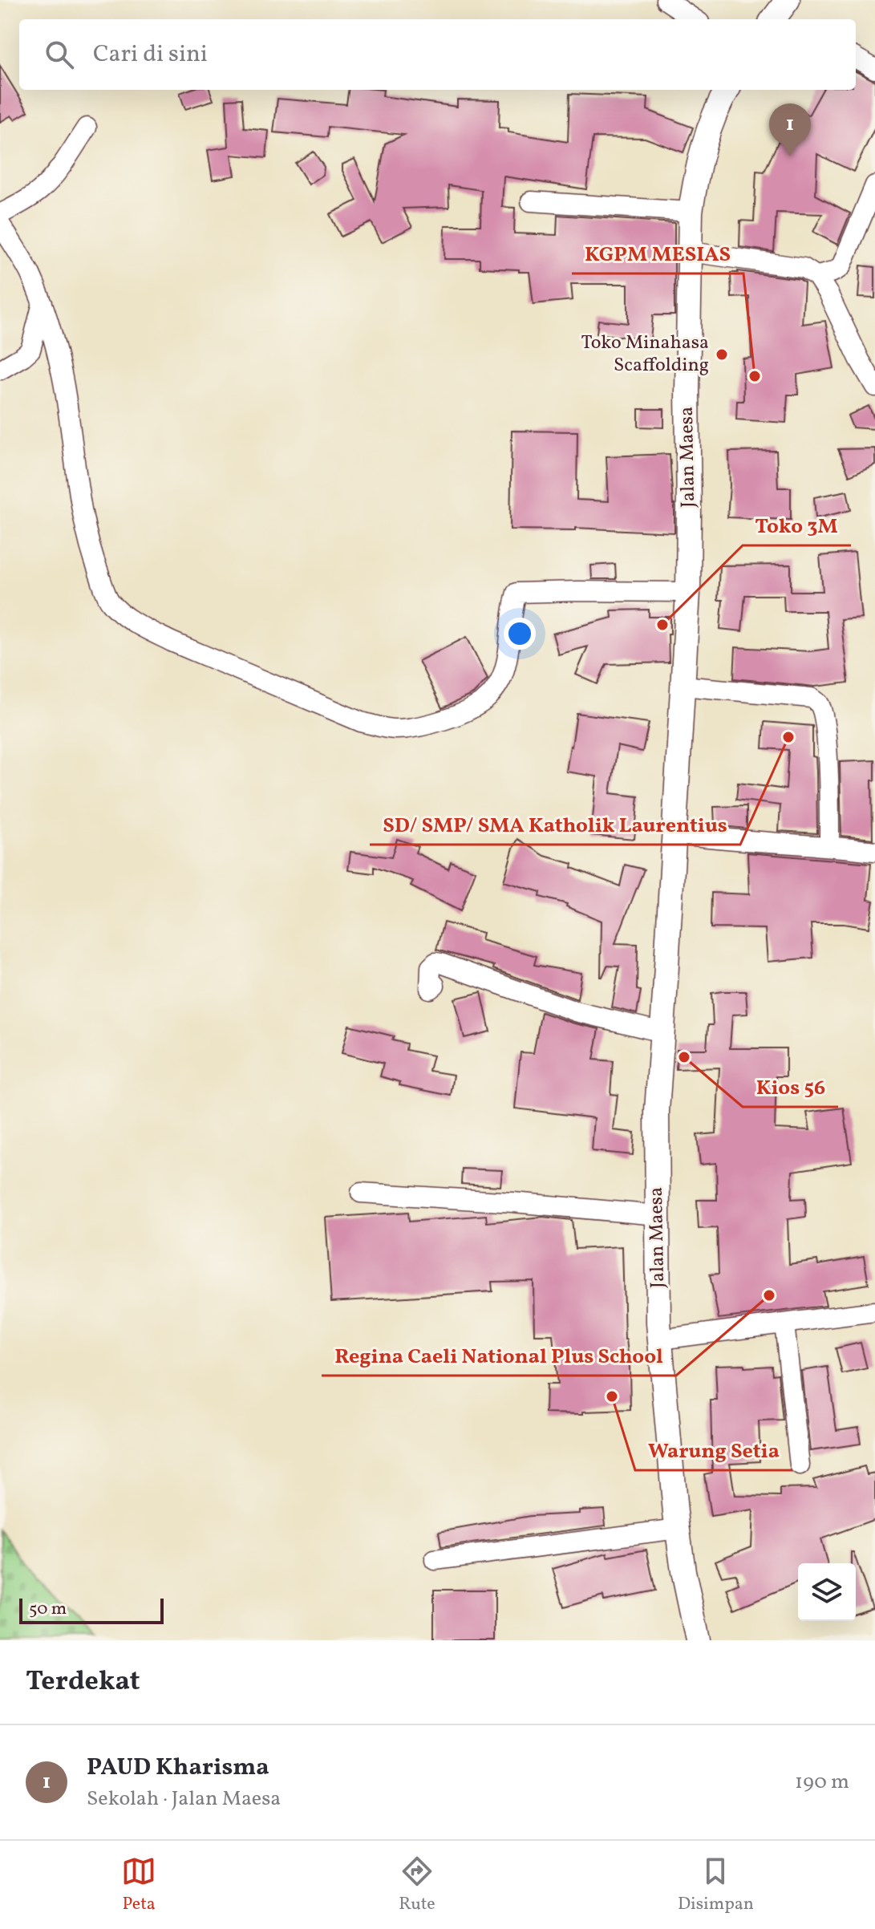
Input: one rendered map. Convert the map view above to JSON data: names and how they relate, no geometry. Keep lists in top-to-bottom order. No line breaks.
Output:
{"streets":{"street":["Jalan Maesa"]},"places":["Toko Minahasa Scaffolding","KGPM MESIAS","Toko 3M","SD/ SMP/ SMA Katholik Laurentius","Kios 56","Regina Caeli National Plus School","Warung Setia"],"scale_bar":"50 m","page":{"search":"Cari di sini","pins":"1","scale":"50 m","heading":"Terdekat","list":[{"mark":"1","name":"PAUD Kharisma","note":"Sekolah · Jalan Maesa","value":"190 m"}],"nav":["Peta","Rute","Disimpan"]}}
